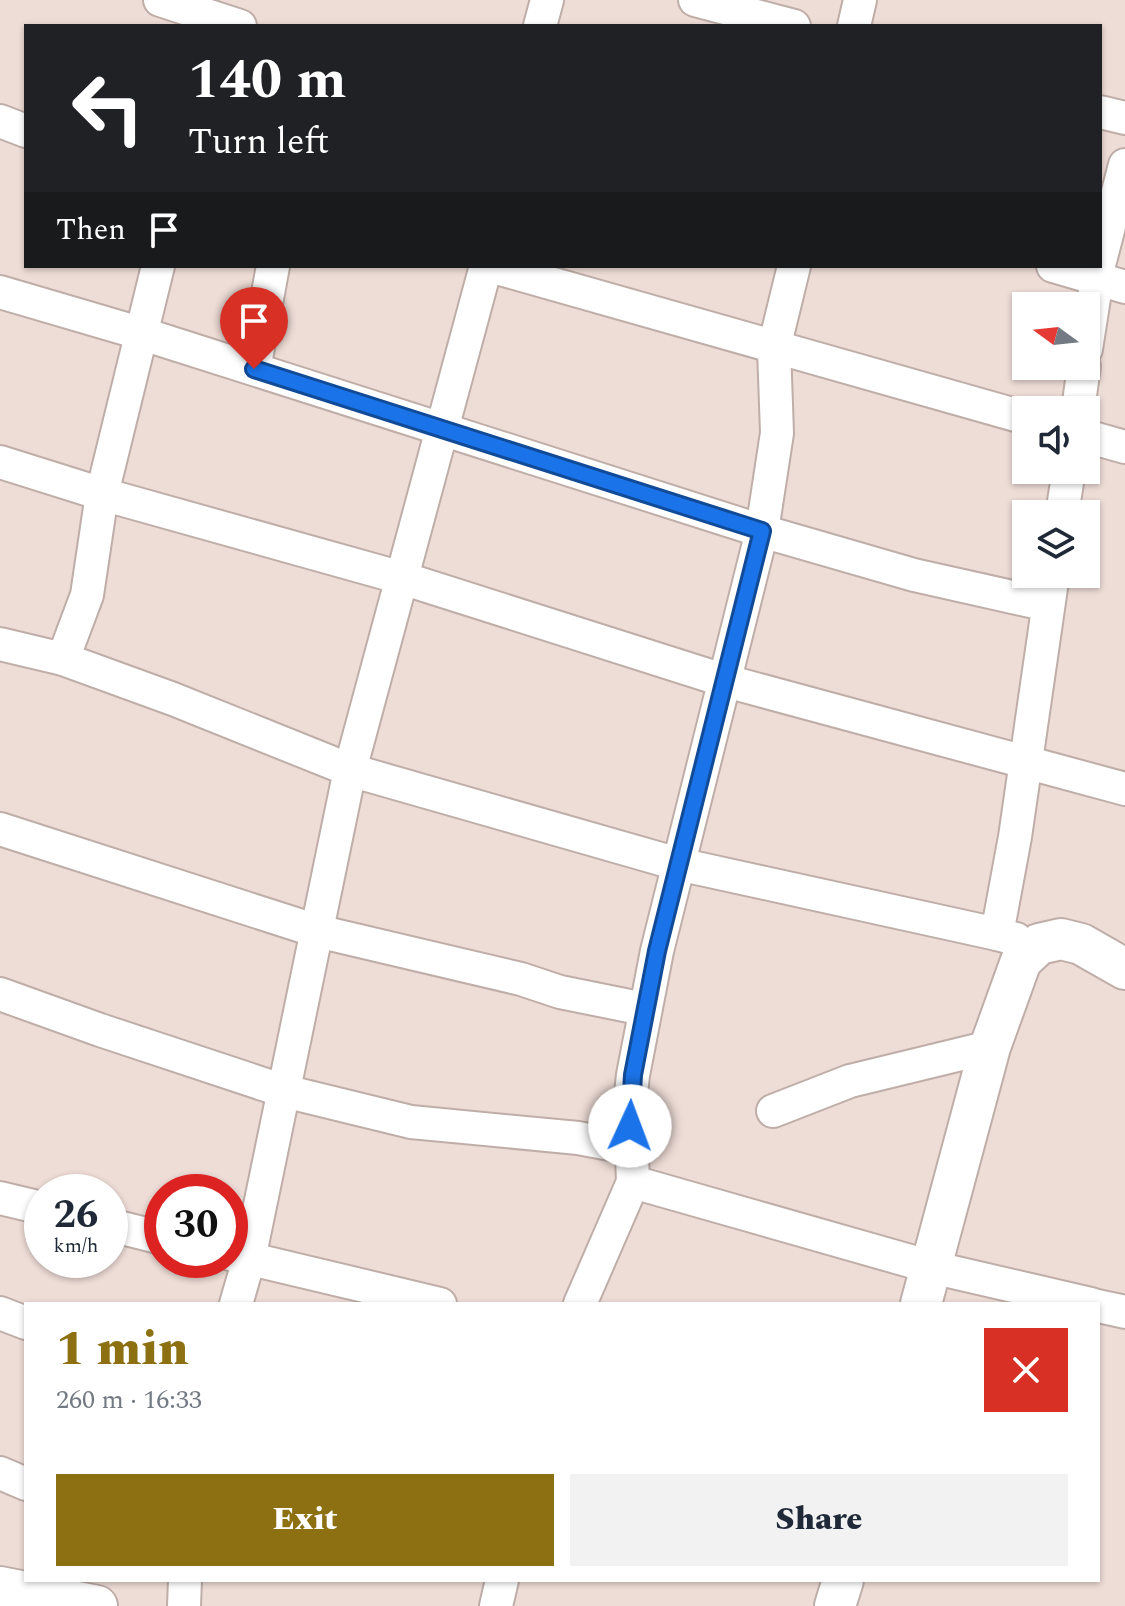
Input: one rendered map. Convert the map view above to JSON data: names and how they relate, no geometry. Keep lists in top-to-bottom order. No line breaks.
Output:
{"north":"left","page":{"turn":["140 m","Turn left"],"then":"Then","speed":"26 km/h","limit":"30","heading":["1 min","260 m · 16:33"],"buttons":["Exit","Share"]}}
